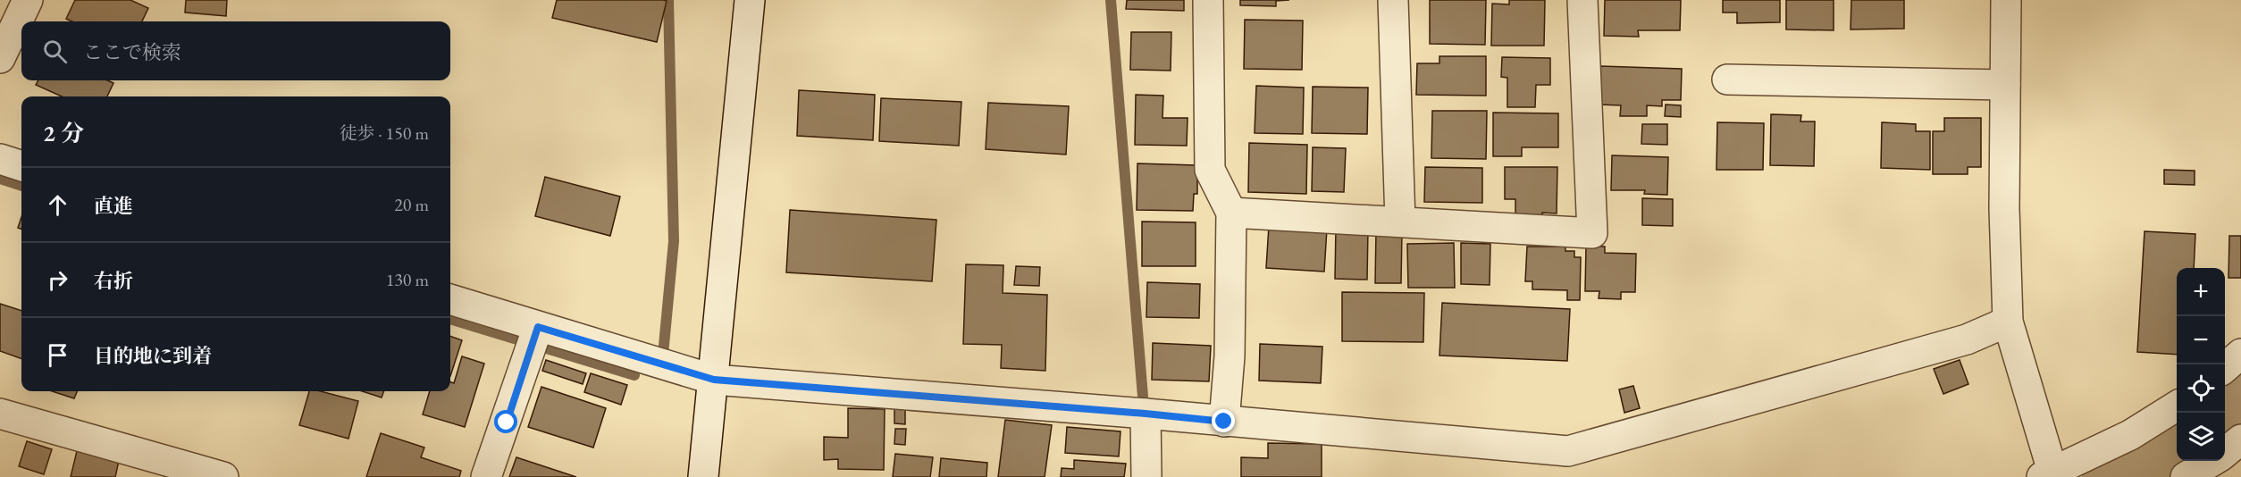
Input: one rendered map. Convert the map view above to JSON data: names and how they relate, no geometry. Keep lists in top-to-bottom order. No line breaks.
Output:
{"page":{"search":"ここで検索","heading":["2 分","徒歩 · 150 m"],"list":[["直進","20 m"],["右折","130 m"],"目的地に到着"],"map_buttons":["+","−"]}}
